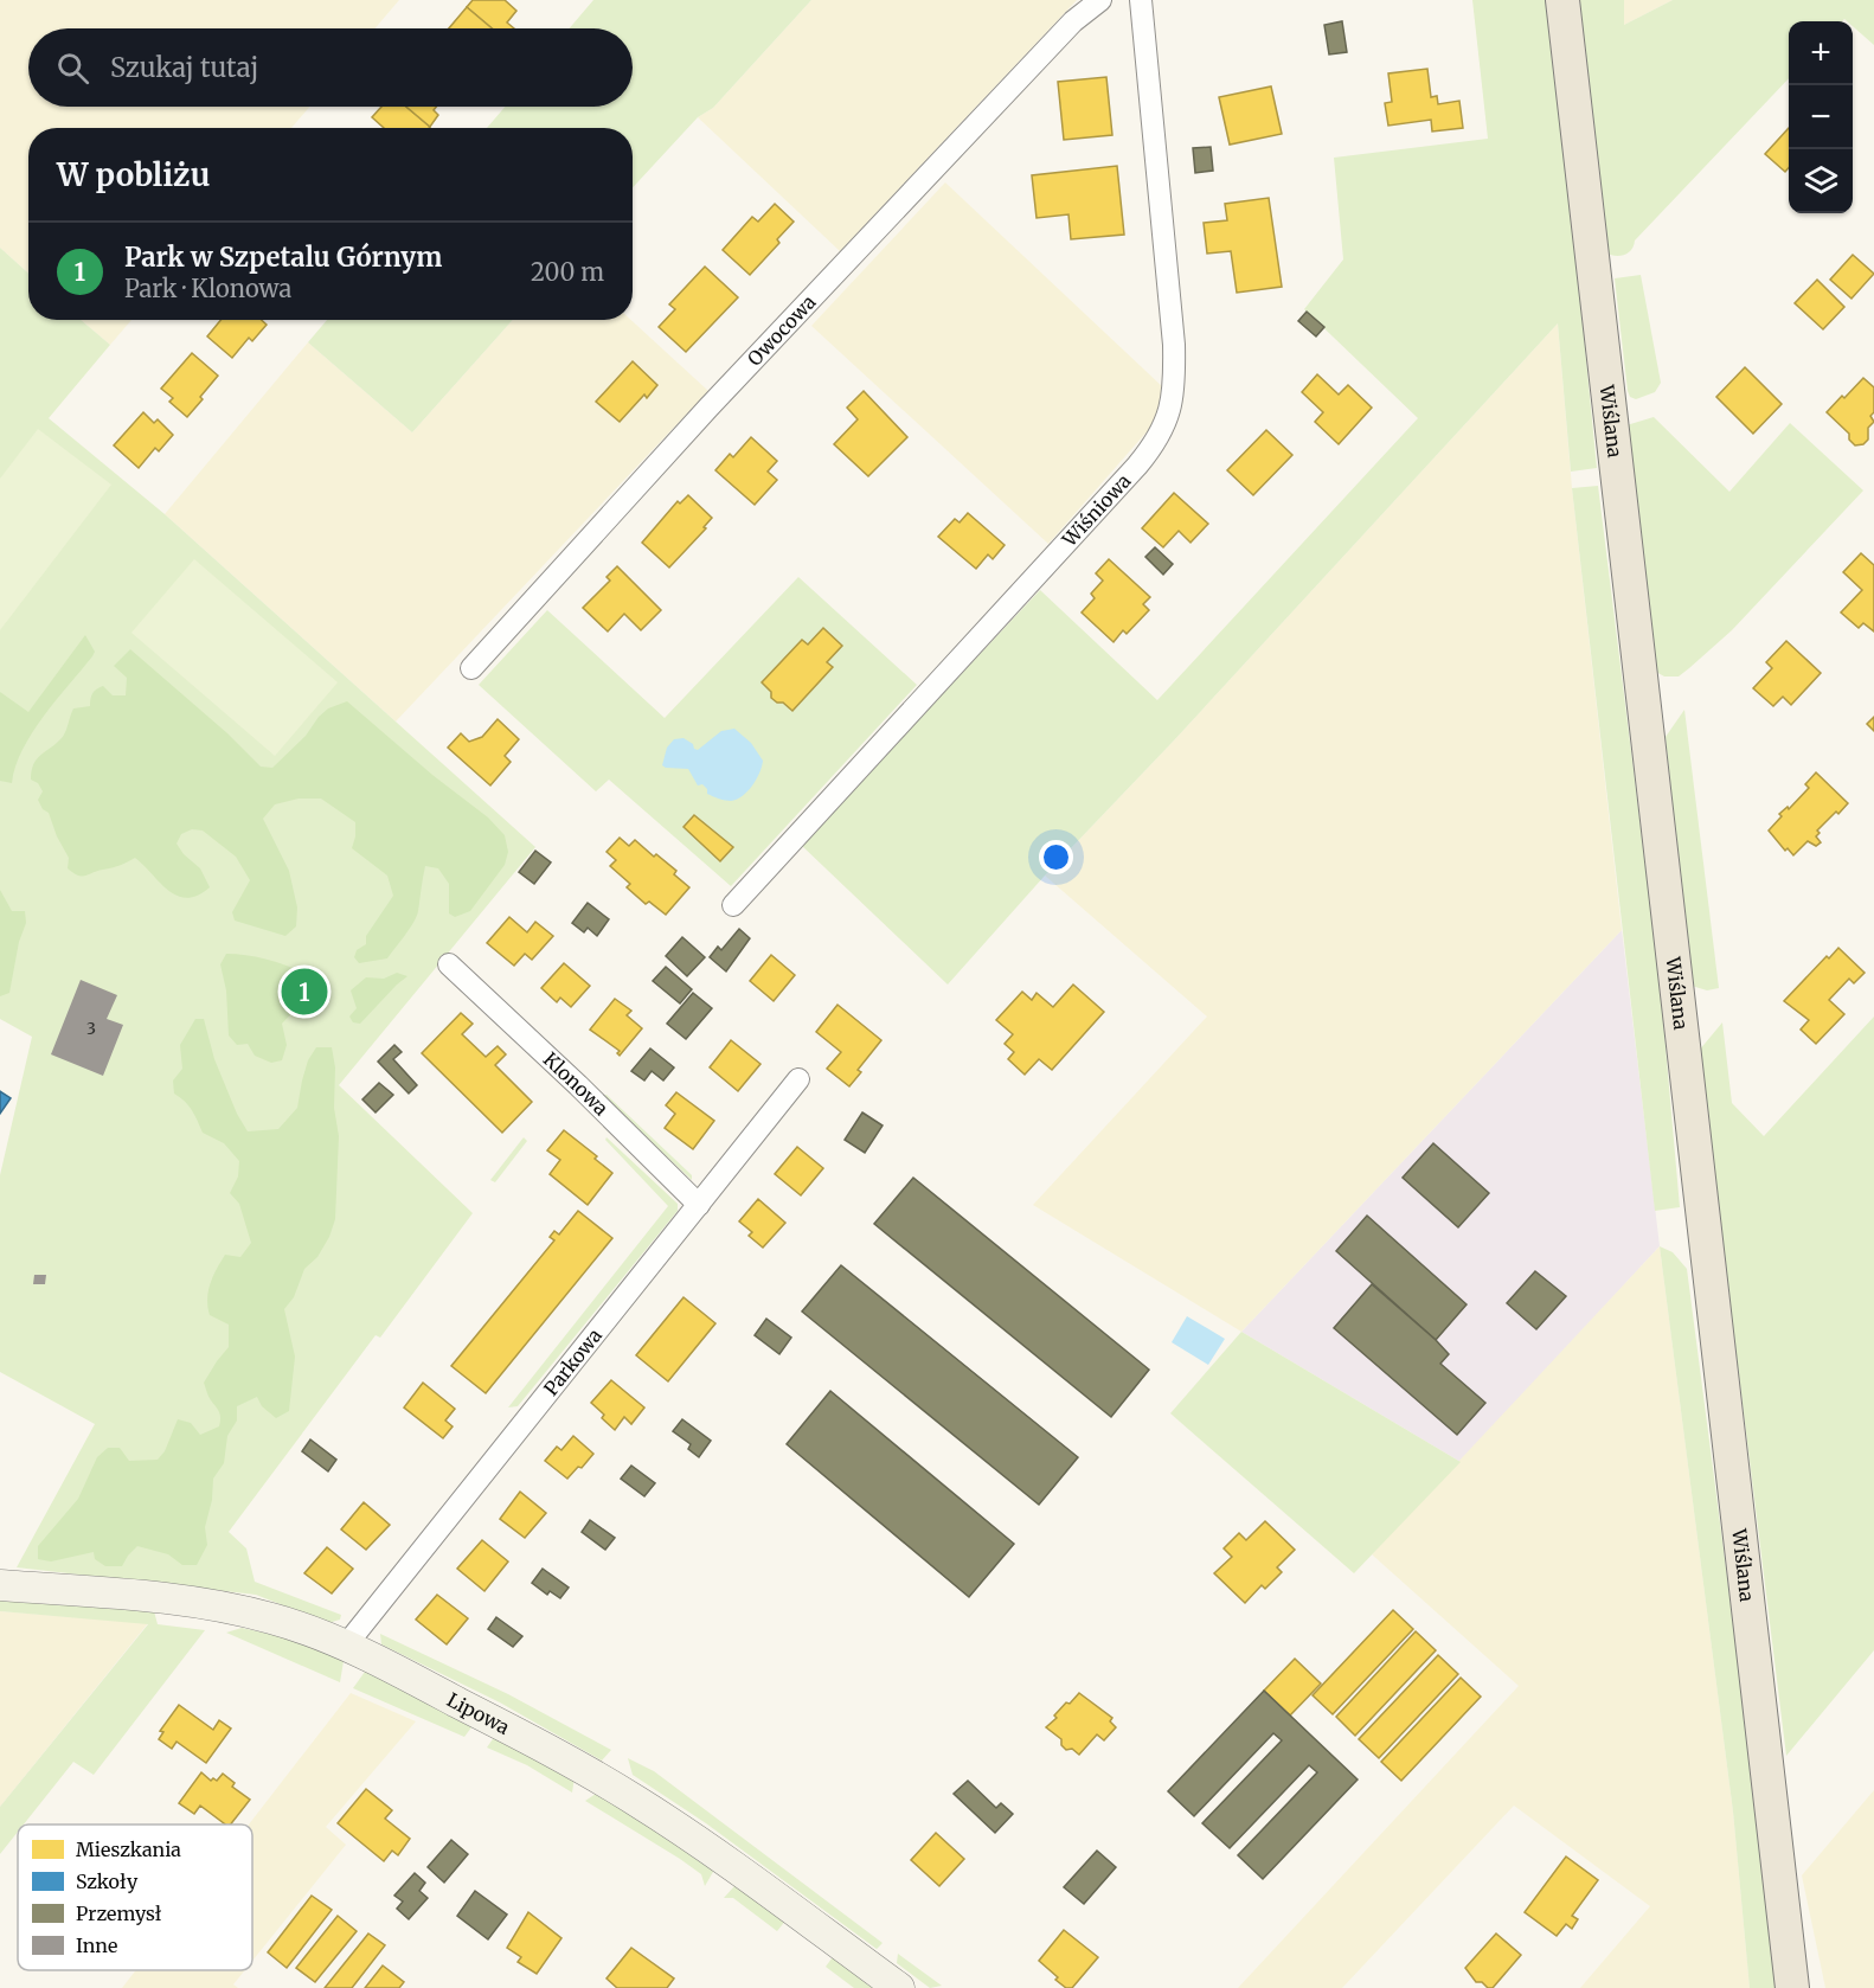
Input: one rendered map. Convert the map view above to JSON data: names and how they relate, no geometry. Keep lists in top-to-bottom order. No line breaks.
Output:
{"streets":{"main road":["Wiślana"],"street":["Owocowa","Wiśniowa","Klonowa","Parkowa","Lipowa"]},"crossings":[["Klonowa","Parkowa"],["Parkowa","Lipowa"]],"house_numbers":["3"],"legend":["Mieszkania","Szkoły","Przemysł","Inne"],"page":{"map_buttons":["+","−"],"search":"Szukaj tutaj","heading":"W pobliżu","list":[{"mark":"1","name":"Park w Szpetalu Górnym","note":"Park · Klonowa","value":"200 m"}],"pins":"1"}}
